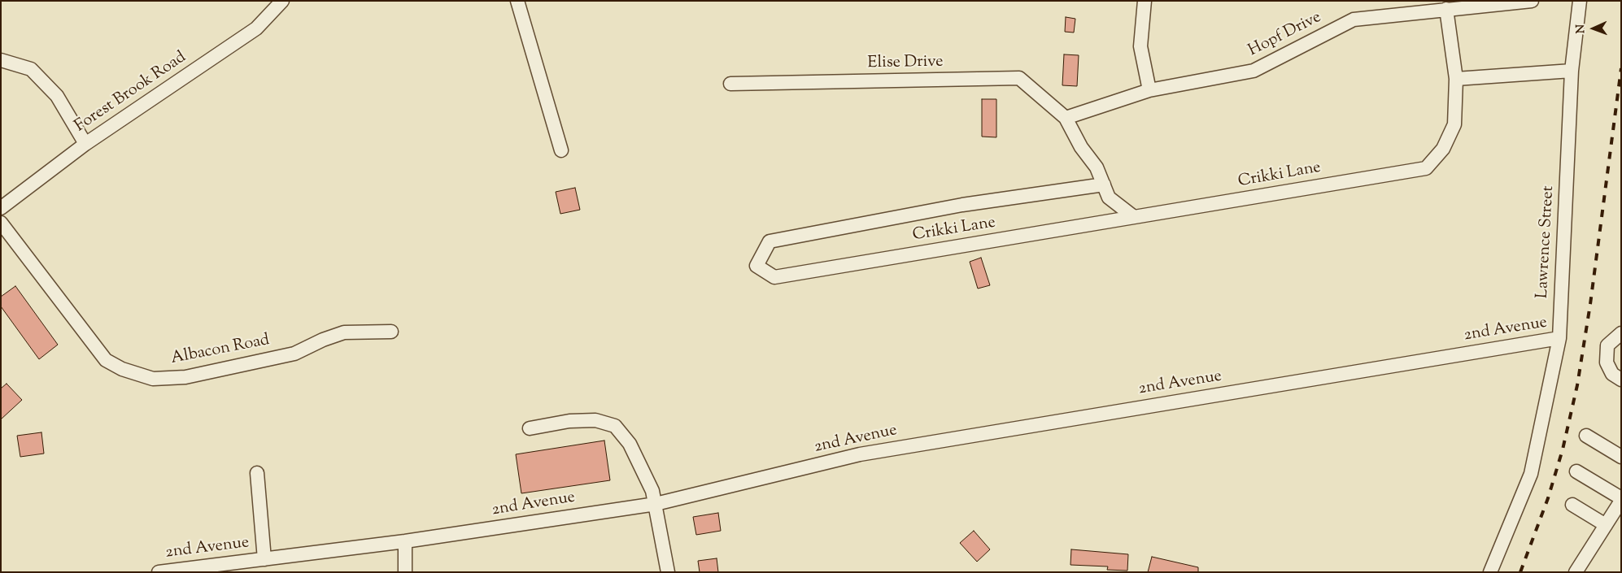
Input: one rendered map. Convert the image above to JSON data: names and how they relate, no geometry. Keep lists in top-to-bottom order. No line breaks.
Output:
{"streets":{"street":["Hopf Drive","Elise Drive","Forest Brook Road","Crikki Lane","Lawrence Street","2nd Avenue","Albacon Road"]},"crossings":[["Hopf Drive","Crikki Lane"],["Elise Drive","Crikki Lane"],["Lawrence Street","2nd Avenue"]],"north":"left"}
